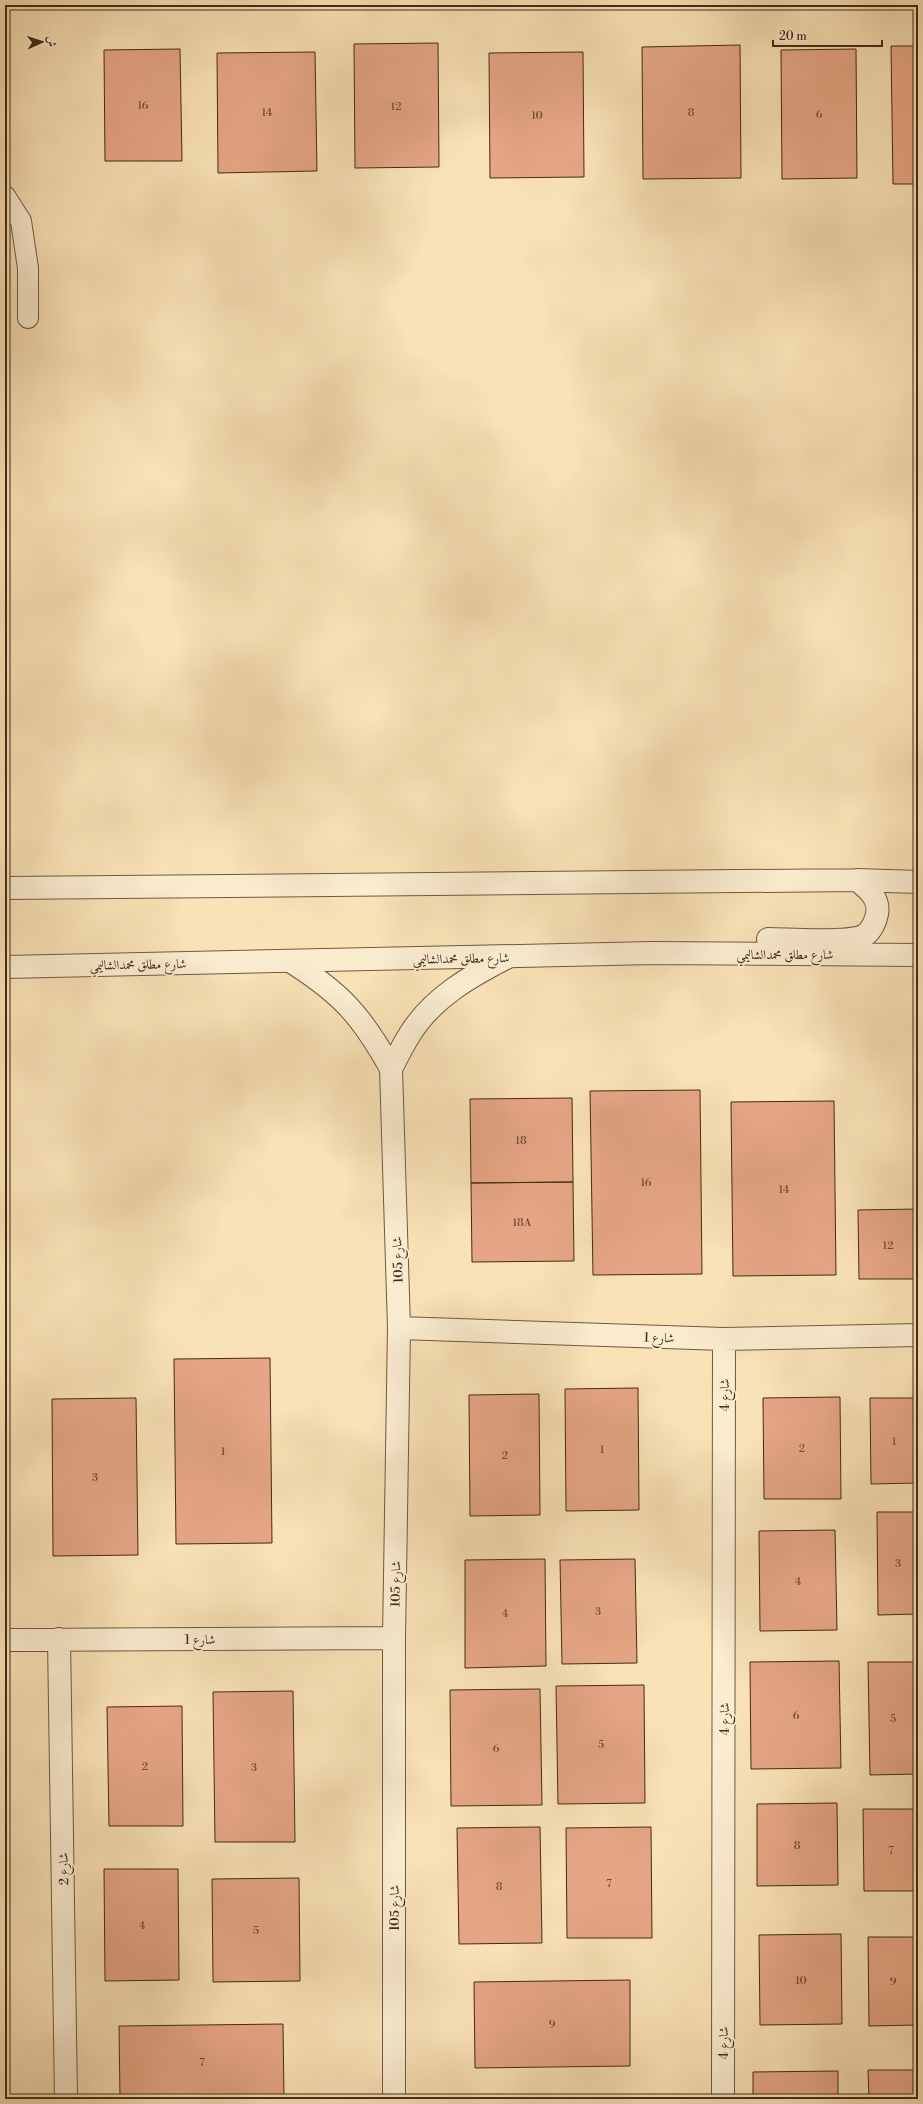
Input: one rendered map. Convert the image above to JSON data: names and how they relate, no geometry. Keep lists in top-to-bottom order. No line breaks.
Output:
{"streets":{"street":["شارع مطلق محمدالشاليمي","شارع 105","شارع 1","شارع 4","شارع 2"]},"crossings":[["شارع مطلق محمدالشاليمي","شارع 105"],["شارع 105","شارع 1"],["شارع 1","شارع 4"],["شارع 1","شارع 2"]],"house_numbers":["16","12","14","8","6","10","18","16","14","18A","12","1","2","1","1","2","3","3","4","3","4","6","5","5","6","2","3","8","7","7","8","4","5","10","9","9","7"],"scale_bar":"20 m","north":"right"}
